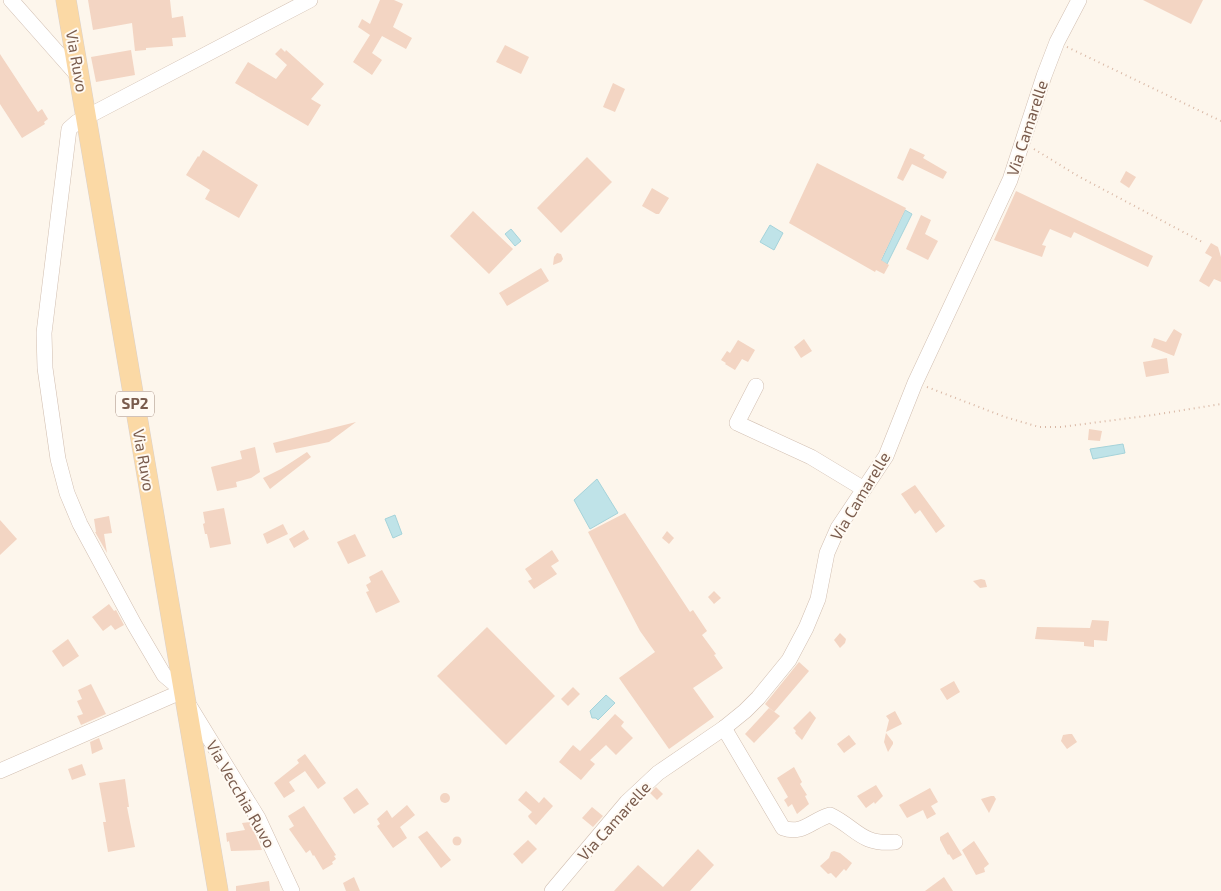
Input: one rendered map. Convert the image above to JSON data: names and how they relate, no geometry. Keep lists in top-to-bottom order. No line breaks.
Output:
{"streets":{"main road":["Via Ruvo","SP2"],"street":["Via Camarelle","Via Vecchia Ruvo"]},"crossings":[["Via Ruvo","Via Vecchia Ruvo"]]}
